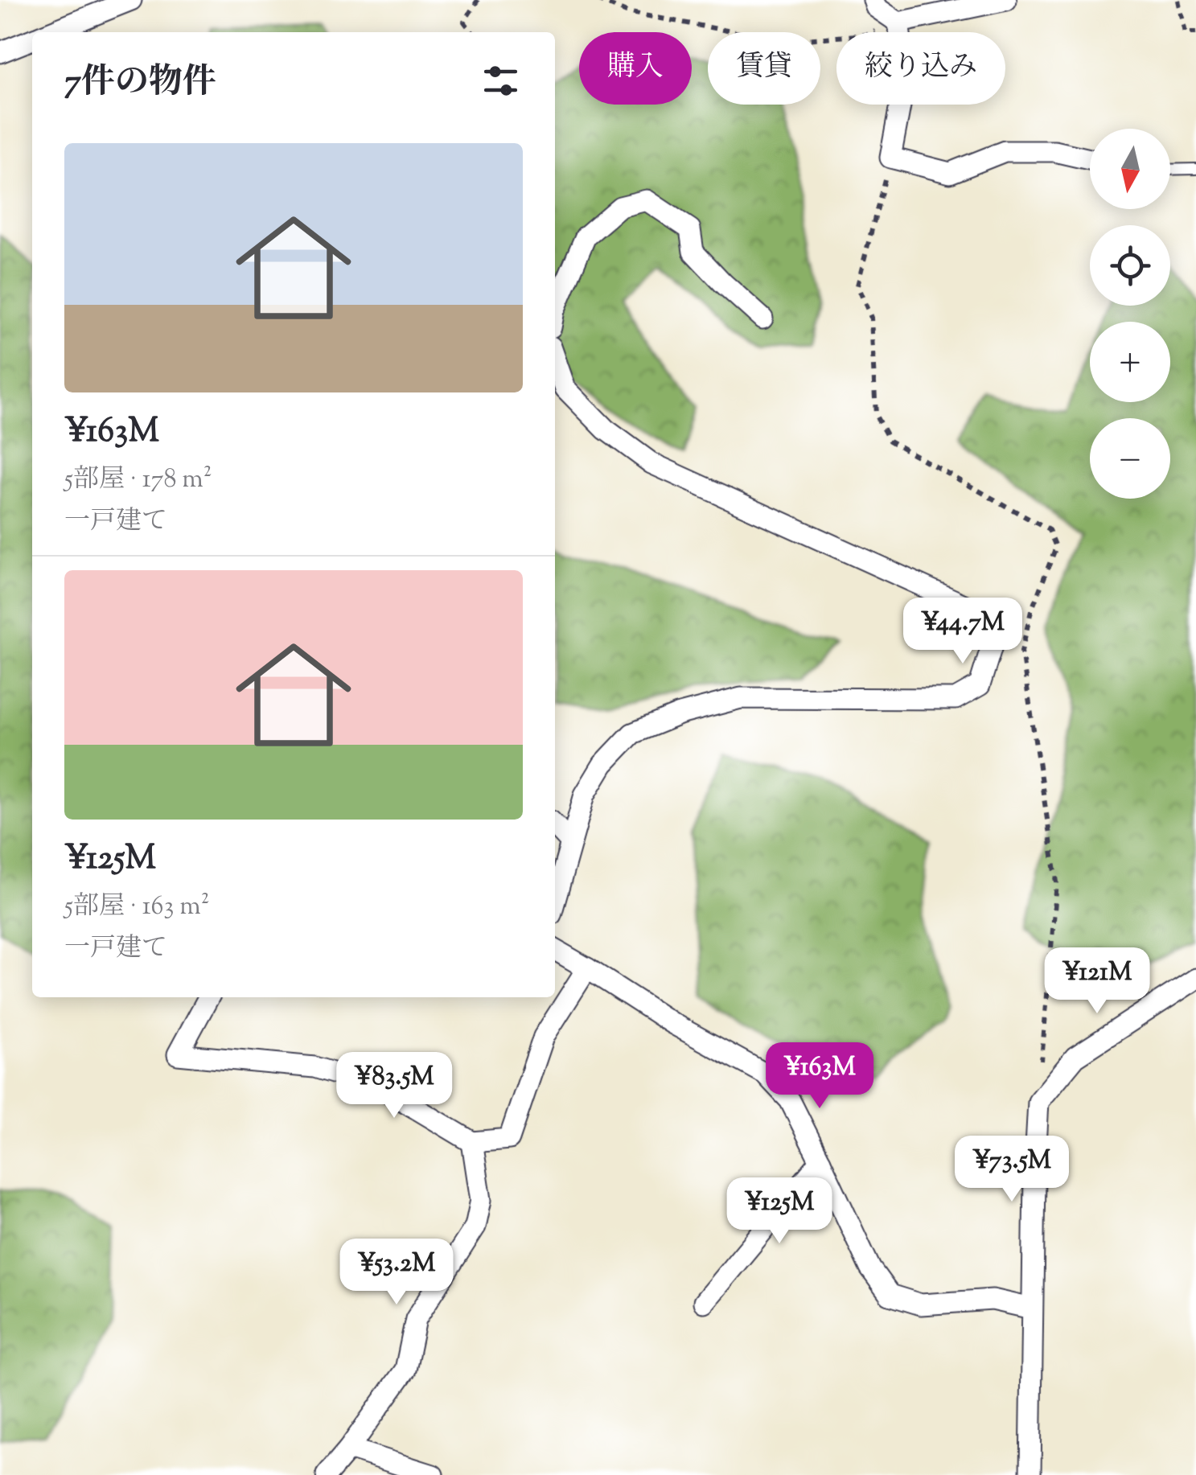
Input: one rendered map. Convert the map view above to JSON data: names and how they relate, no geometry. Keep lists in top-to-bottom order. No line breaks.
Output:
{"north":"bottom","page":{"chip":["購入","賃貸","絞り込み"],"heading":"7件の物件","map_buttons":["+","−"],"list":[{"name":"¥163M","note":"5部屋 · 178 m² · 一戸建て"},{"name":"¥125M","note":"5部屋 · 163 m² · 一戸建て"}],"price":["¥44.7M","¥121M","¥163M","¥83.5M","¥73.5M","¥125M","¥53.2M"]}}
